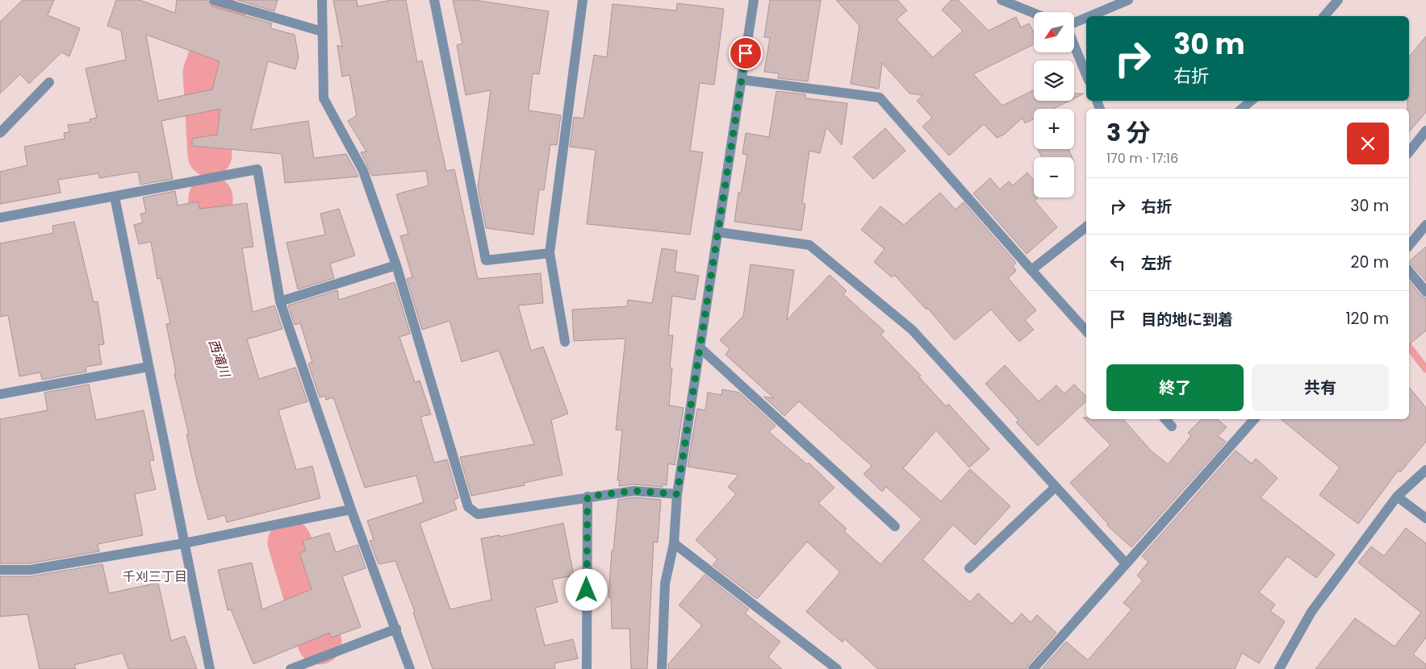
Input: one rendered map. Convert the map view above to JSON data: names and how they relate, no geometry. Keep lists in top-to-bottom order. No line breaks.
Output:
{"districts":["千刈三丁目"],"water":["西滝川"],"north":"bottom left","page":{"map_buttons":["+","−"],"turn":["30 m","右折"],"heading":["3 分","170 m · 17:16"],"list":[{"name":"右折","value":"30 m"},{"name":"左折","value":"20 m"},{"name":"目的地に到着","value":"120 m"}],"buttons":["終了","共有"]}}
